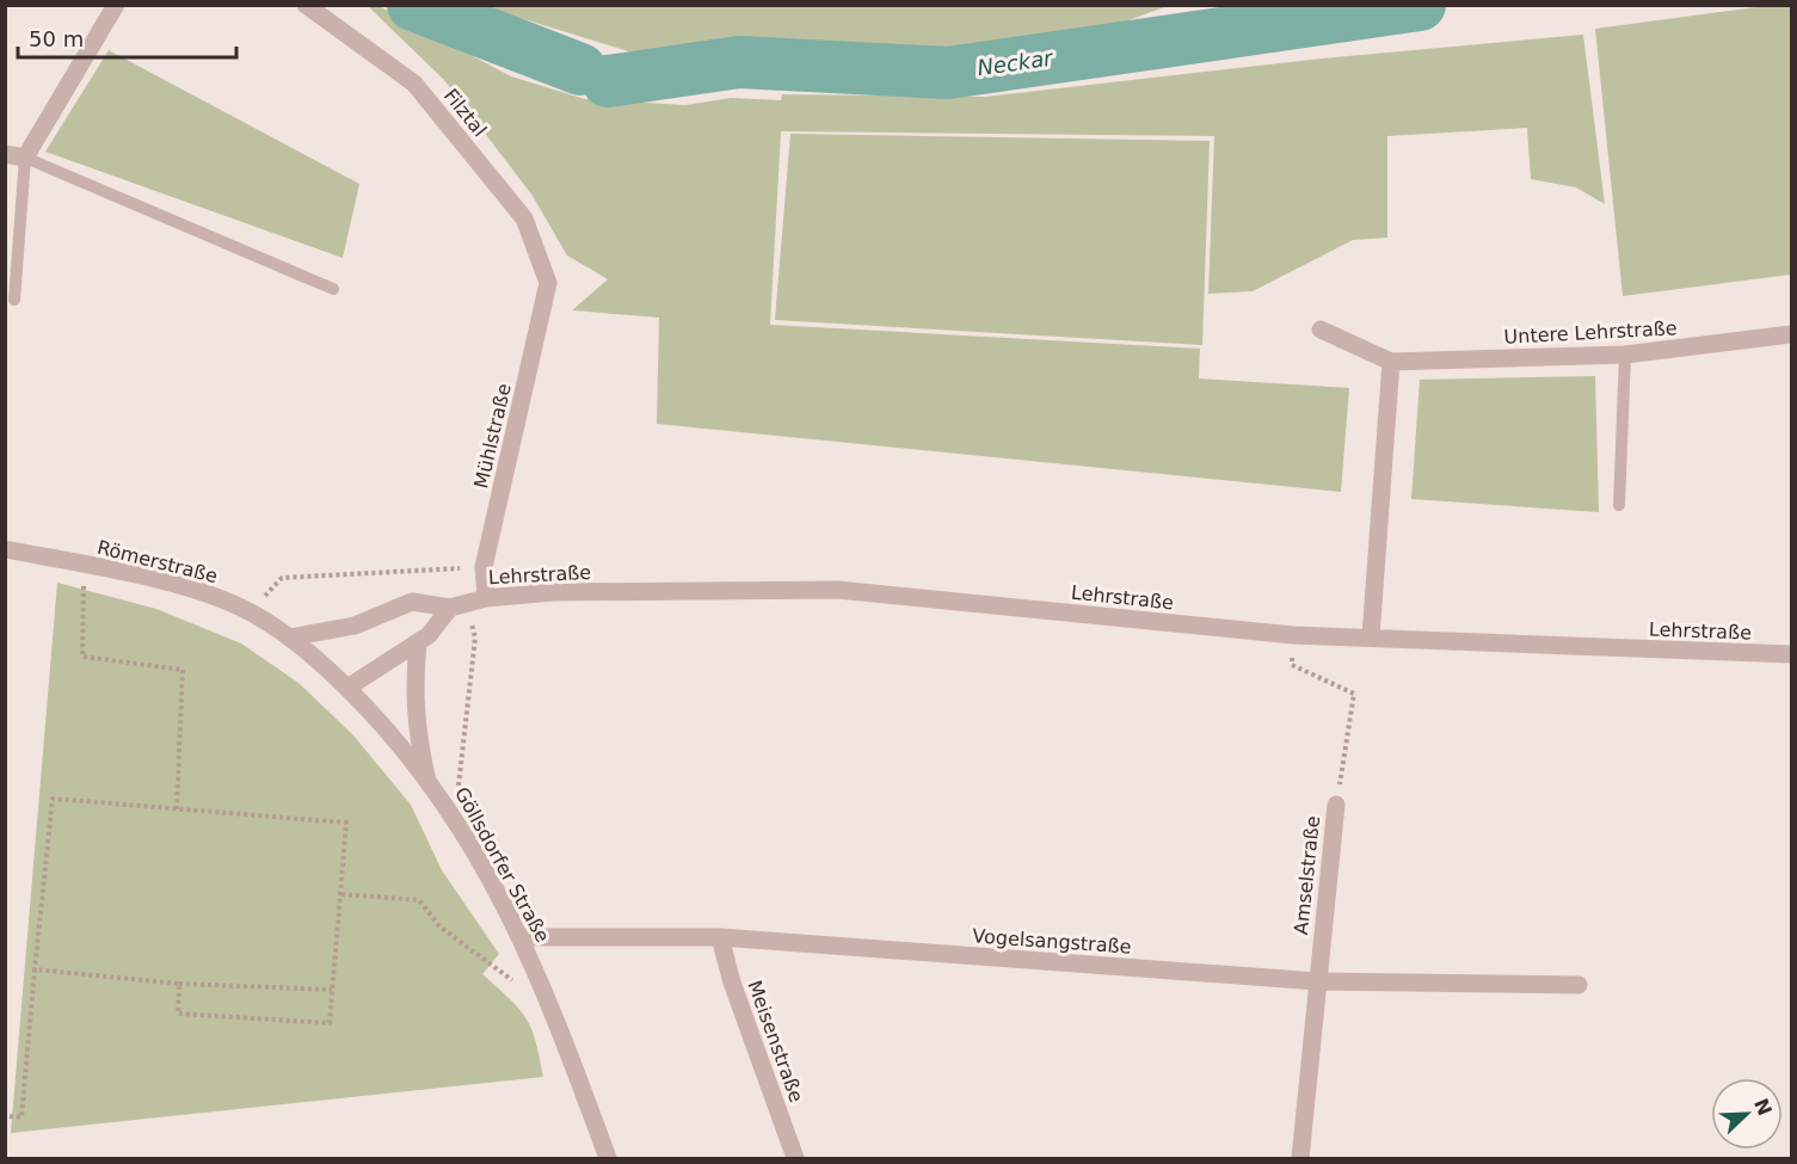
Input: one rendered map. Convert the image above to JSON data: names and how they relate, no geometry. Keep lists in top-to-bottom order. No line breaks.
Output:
{"streets":{"street":["Filztal","Untere Lehrstraße","Mühlstraße","Römerstraße","Lehrstraße","Göllsdorfer Straße","Amselstraße","Vogelsangstraße","Meisenstraße"]},"crossings":[["Filztal","Mühlstraße"],["Mühlstraße","Lehrstraße"],["Römerstraße","Lehrstraße"],["Römerstraße","Göllsdorfer Straße"],["Lehrstraße","Göllsdorfer Straße"],["Lehrstraße","Amselstraße"],["Göllsdorfer Straße","Vogelsangstraße"],["Amselstraße","Vogelsangstraße"],["Vogelsangstraße","Meisenstraße"]],"water":["Neckar"],"scale_bar":"50 m","north":"top right"}
